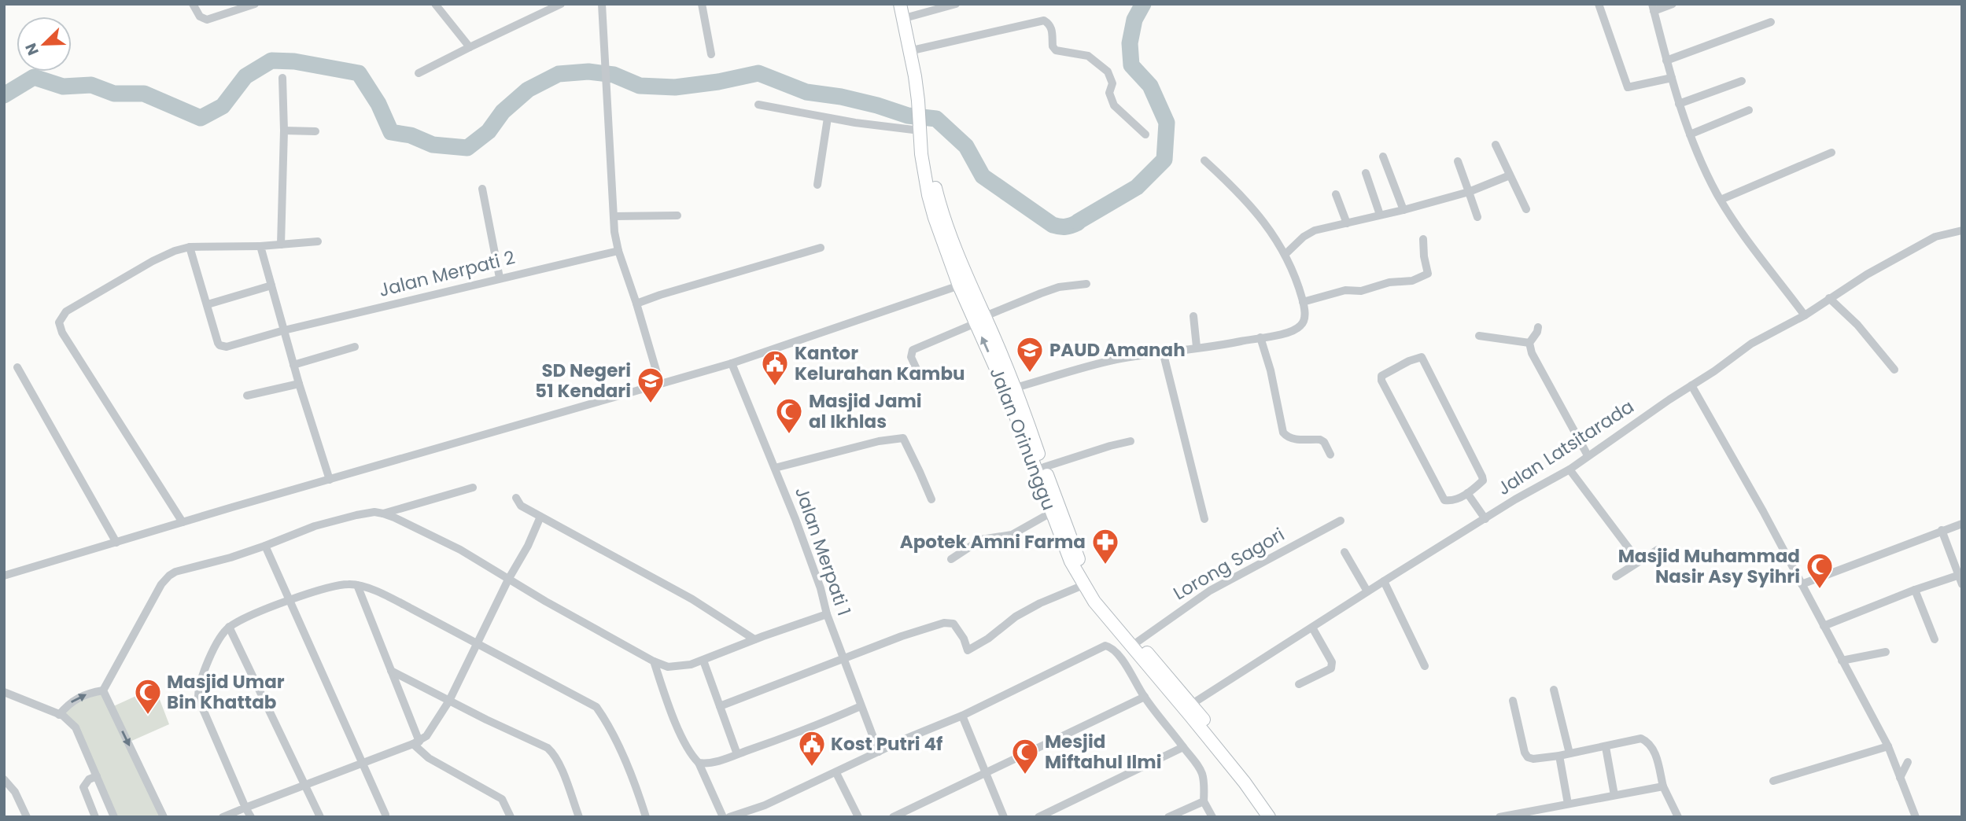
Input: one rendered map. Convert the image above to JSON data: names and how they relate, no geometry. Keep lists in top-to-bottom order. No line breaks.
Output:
{"streets":{"street":["Jalan Merpati 2","Jalan Orinunggu","Jalan Latsitarada","Jalan Merpati 1","Lorong Sagori"]},"crossings":[["Jalan Orinunggu","Jalan Latsitarada"],["Jalan Orinunggu","Lorong Sagori"]],"places":{"school or university":["PAUD Amanah","SD Negeri 51 Kendari"],"public building":["Kantor Kelurahan Kambu","Kost Putri 4f"],"mosque":["Masjid Jami al Ikhlas","Masjid Muhammad Nasir Asy Syihri","Masjid Umar Bin Khattab","Mesjid Miftahul Ilmi"],"pharmacy":["Apotek Amni Farma"]},"north":"bottom left"}
